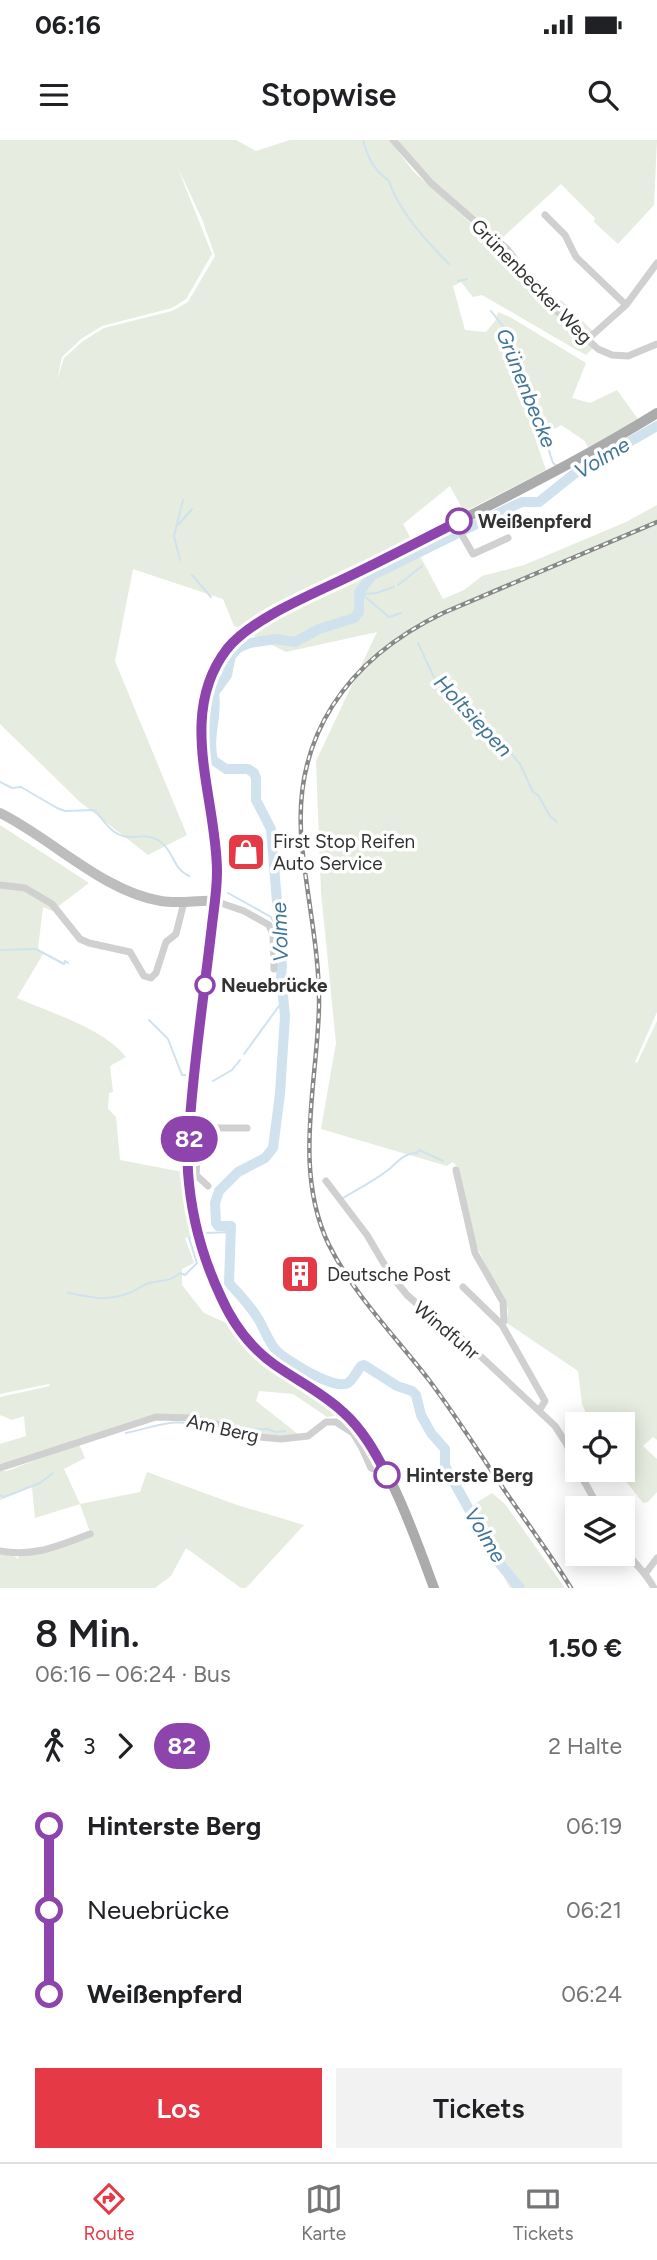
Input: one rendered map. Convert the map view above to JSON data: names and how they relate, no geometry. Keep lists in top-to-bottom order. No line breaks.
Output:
{"streets":{"street":["Grünenbecker Weg","Windfuhr","Am Berg"]},"water":["Grünenbecke","Volme","Holtsiepen"],"places":{"other":["Weißenpferd","Neuebrücke","Hinterste Berg"],"shop":["First Stop Reifen Auto Service"],"building":["Deutsche Post"]},"lines":["bus line 82"],"page":{"status":"06:16","header":"Stopwise","on_map":"82","heading":["8 Min.","06:16 – 06:24 · Bus","1.50 €"],"legs":["3","82","2 Halte"],"list":[{"name":"Hinterste Berg","value":"06:19"},{"name":"Neuebrücke","value":"06:21"},{"name":"Weißenpferd","value":"06:24"}],"buttons":["Los","Tickets"],"tabs":["Route","Karte","Tickets"]}}
